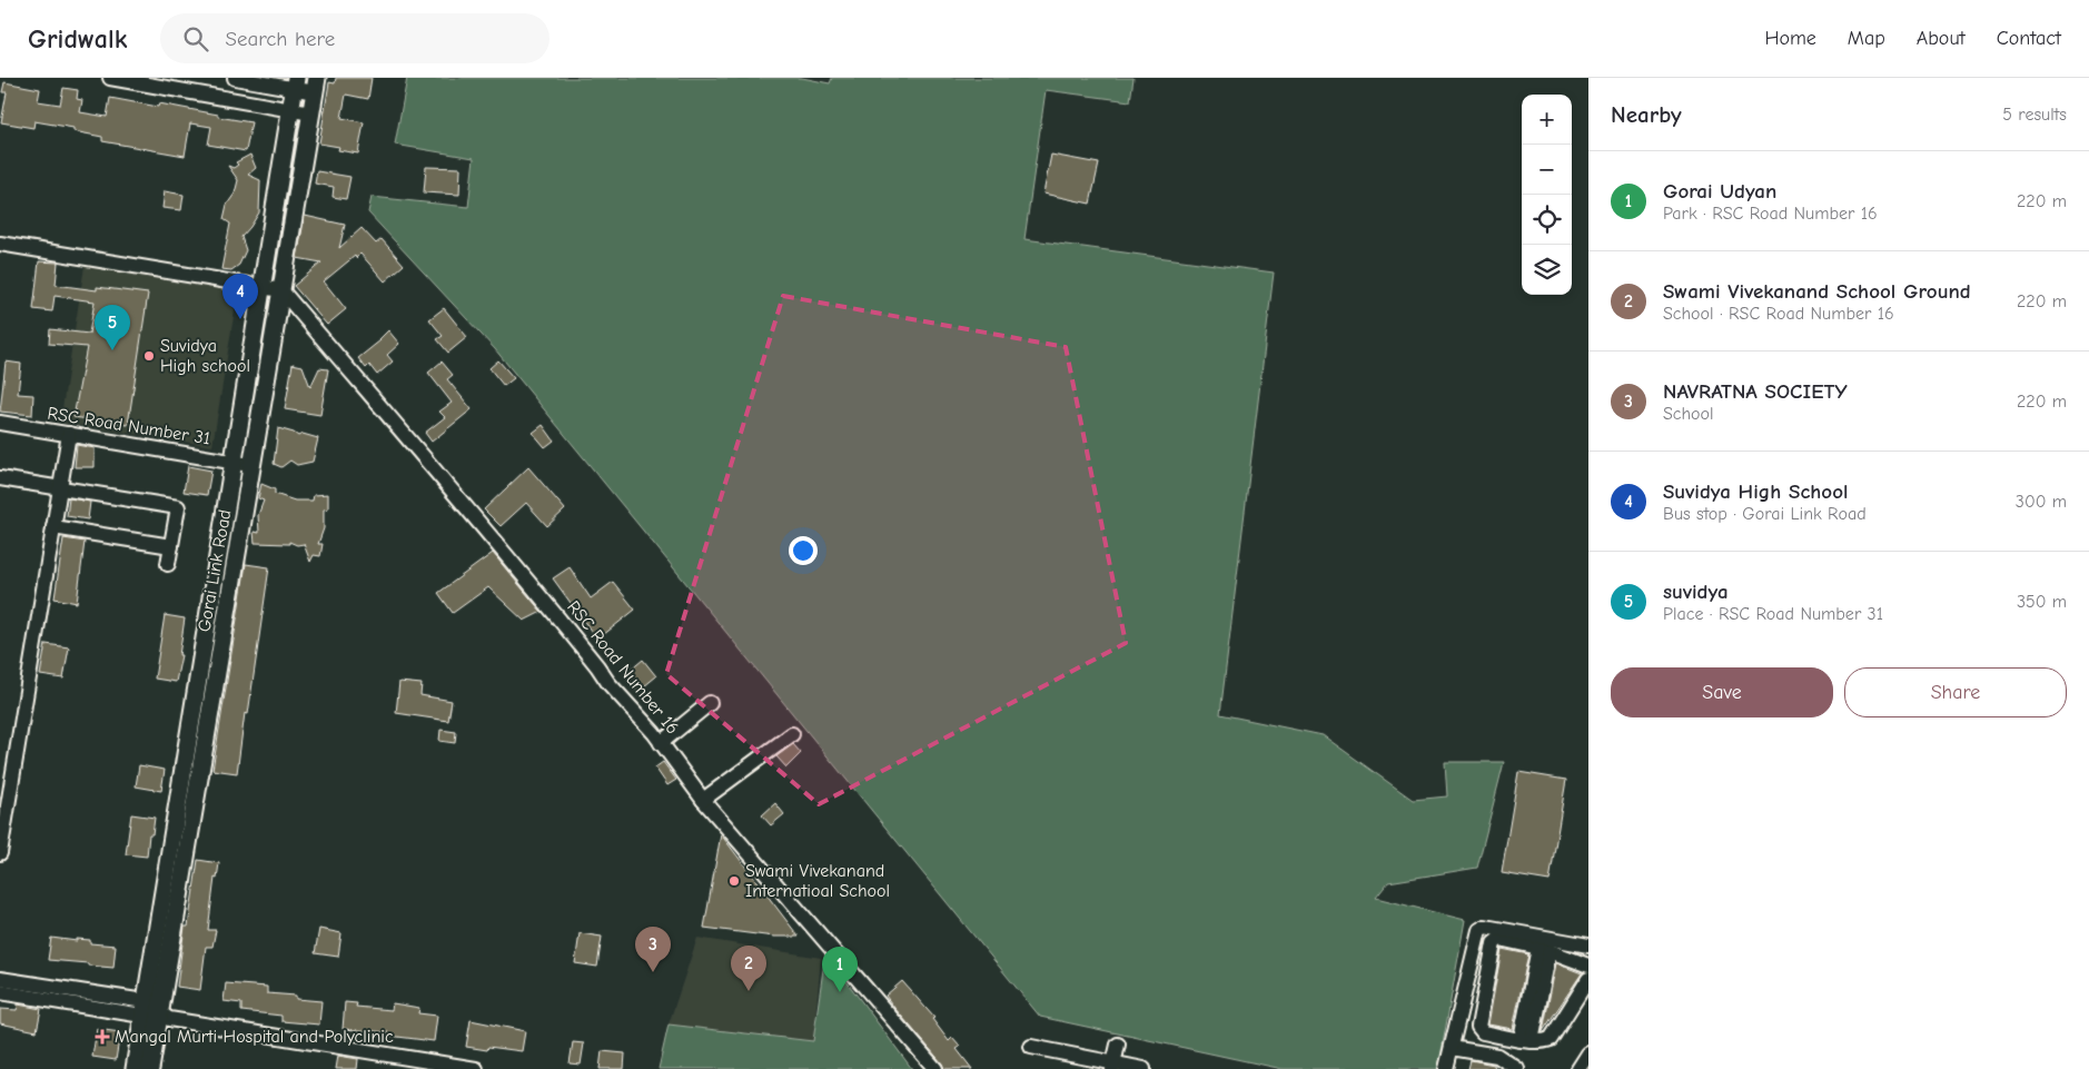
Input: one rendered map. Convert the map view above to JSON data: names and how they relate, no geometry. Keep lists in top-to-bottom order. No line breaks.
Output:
{"streets":{"main road":["Gorai Link Road"],"street":["RSC Road Number 31","RSC Road Number 16"]},"crossings":[["RSC Road Number 31","Gorai Link Road"],["Gorai Link Road","RSC Road Number 16"]],"places":{"other":["Suvidya High school","Swami Vivekanand Internatioal School"],"health":["Mangal Murti Hospital and Polyclinic"]},"page":{"header":"Gridwalk","search":"Search here","nav":["Home","Map","About","Contact"],"heading":["Nearby","5 results"],"map_buttons":["+","−"],"list":[{"mark":"1","name":"Gorai Udyan","note":"Park · RSC Road Number 16","value":"220 m"},{"mark":"2","name":"Swami Vivekanand School Ground","note":"School · RSC Road Number 16","value":"220 m"},{"mark":"3","name":"NAVRATNA SOCIETY","note":"School","value":"220 m"},{"mark":"4","name":"Suvidya High School","note":"Bus stop · Gorai Link Road","value":"300 m"},{"mark":"5","name":"suvidya","note":"Place · RSC Road Number 31","value":"350 m"}],"pins":["4","5","3","2","1"],"buttons":["Save","Share"]}}
